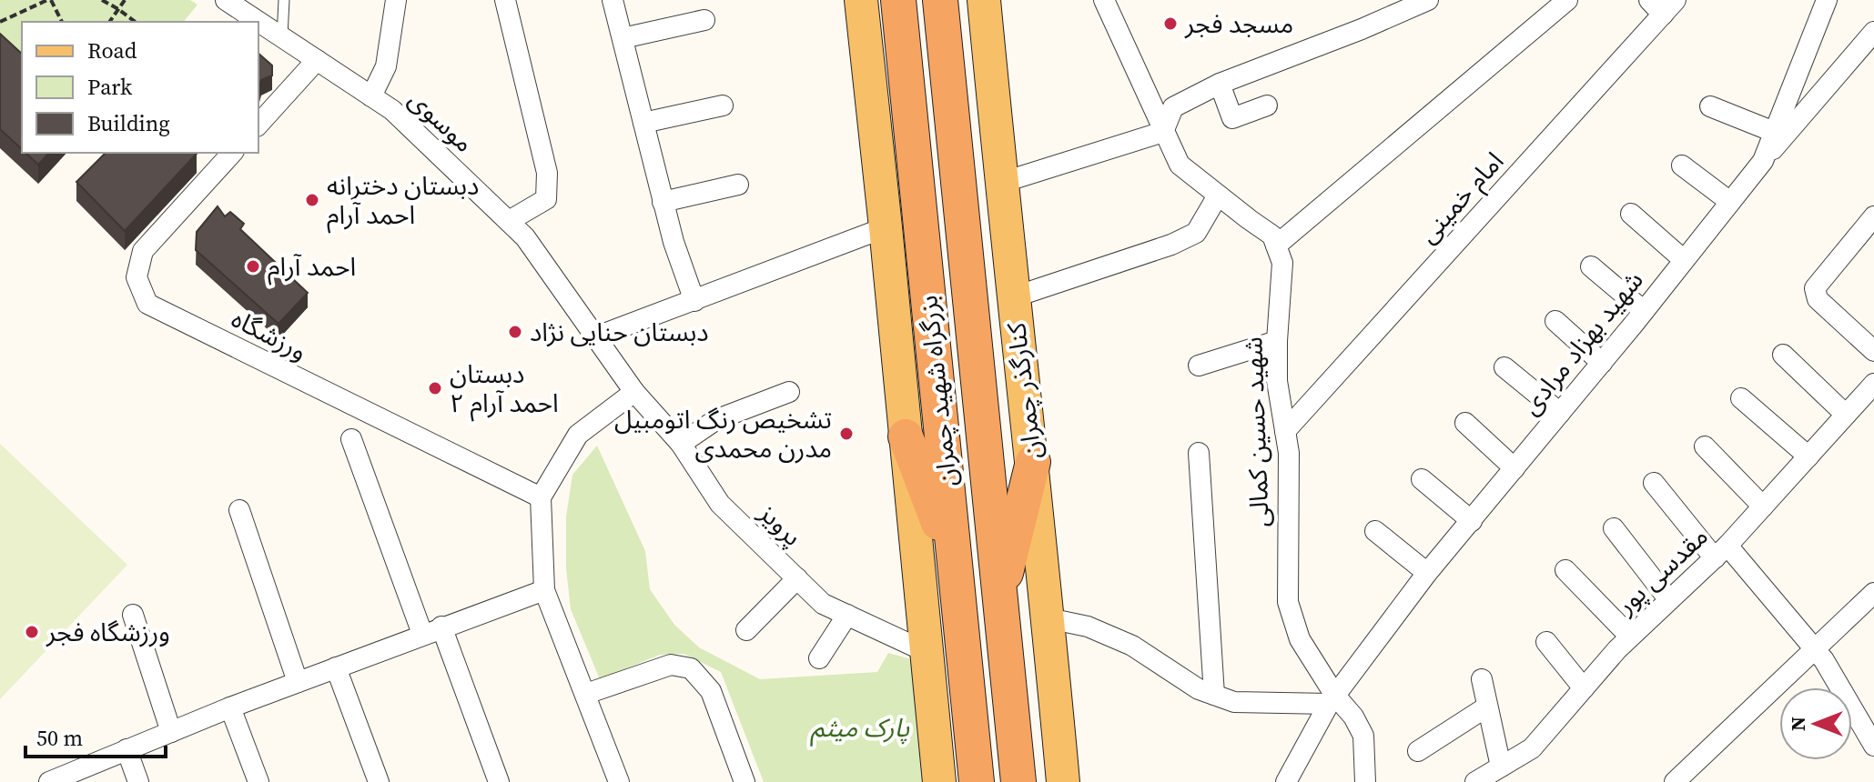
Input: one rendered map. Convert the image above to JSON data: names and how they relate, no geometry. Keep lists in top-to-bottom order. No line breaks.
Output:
{"streets":{"highway":["بزرگراه شهید چمران"],"main road":["کنارگذر چمران"],"street":["موسوی","امام خمینی","ورزشگاه","شهید بهزاد مرادی","شهید حسین کمالی","پرویز","مقدسی پور"]},"crossings":[["موسوی","پرویز"],["امام خمینی","شهید حسین کمالی"],["شهید بهزاد مرادی","شهید حسین کمالی"]],"parks":["پارک میثم"],"places":["مسجد فجر","دبستان دخترانه احمد آرام","احمد آرام","دبستان حنایی نژاد","دبستان احمد آرام ۲","تشخیص رنگ اتومبیل مدرن محمدی","ورزشگاه فجر"],"legend":["Road","Park","Building"],"scale_bar":"50 m","north":"left"}
